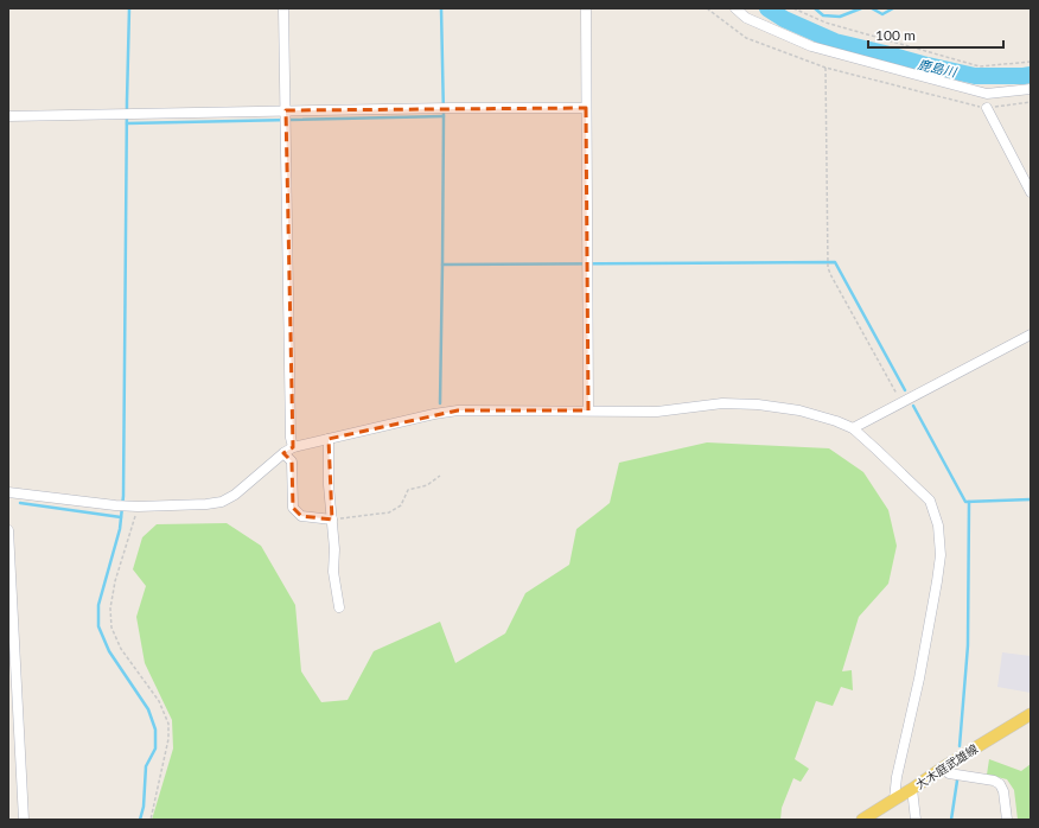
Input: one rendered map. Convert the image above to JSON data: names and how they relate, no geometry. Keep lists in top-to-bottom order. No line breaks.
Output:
{"streets":{"main road":["大木庭武雄線"]},"water":["鹿島川"],"scale_bar":"100 m"}
